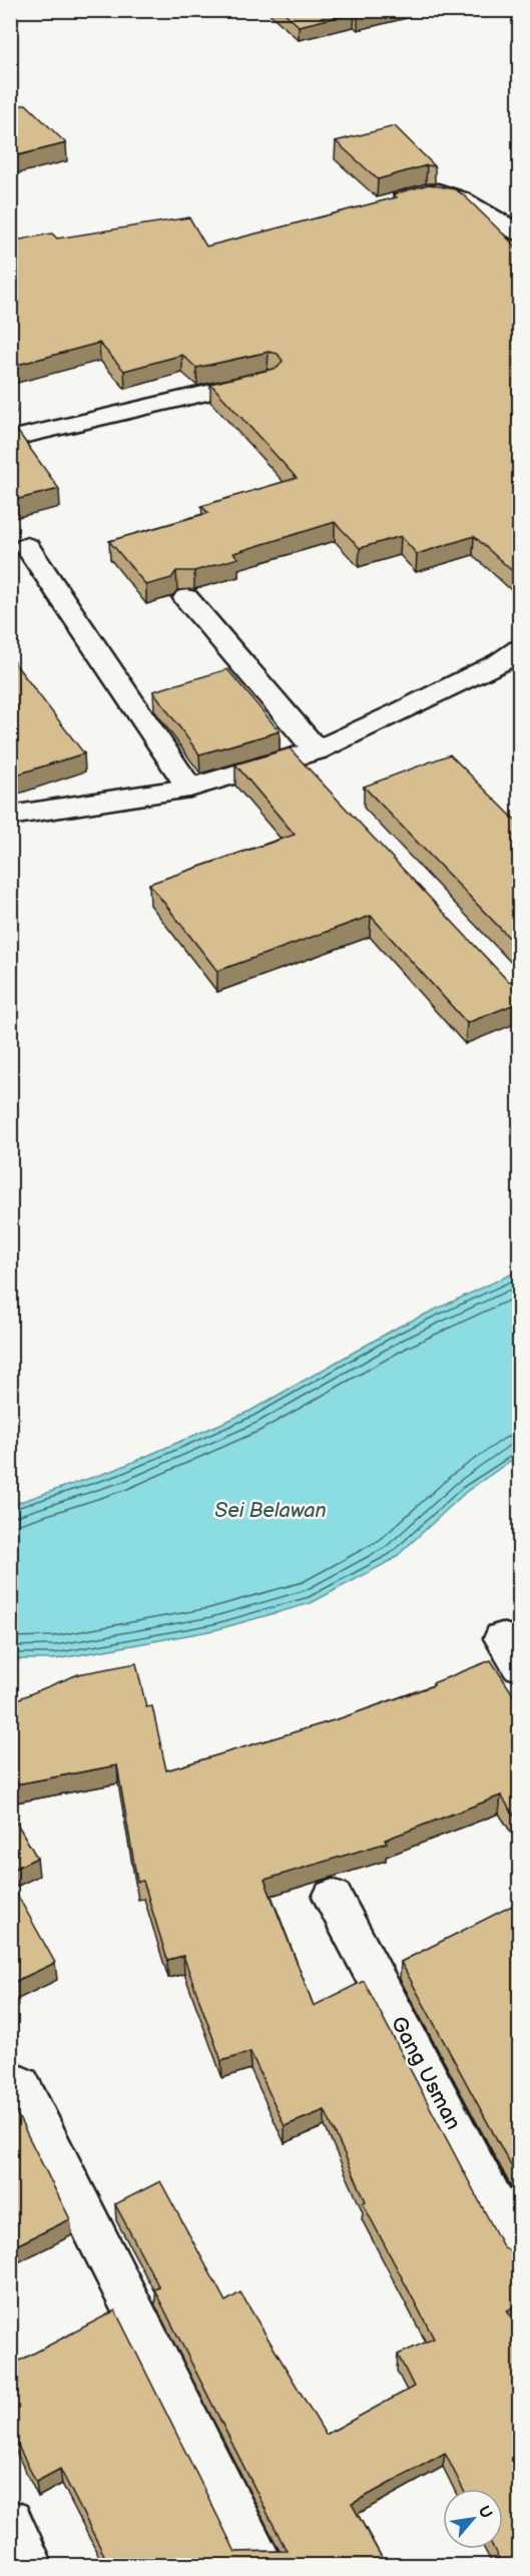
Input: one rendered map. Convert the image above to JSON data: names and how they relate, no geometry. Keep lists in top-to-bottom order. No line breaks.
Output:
{"streets":{"street":["Gang Usman"]},"water":["Sei Belawan"],"north":"top right"}
